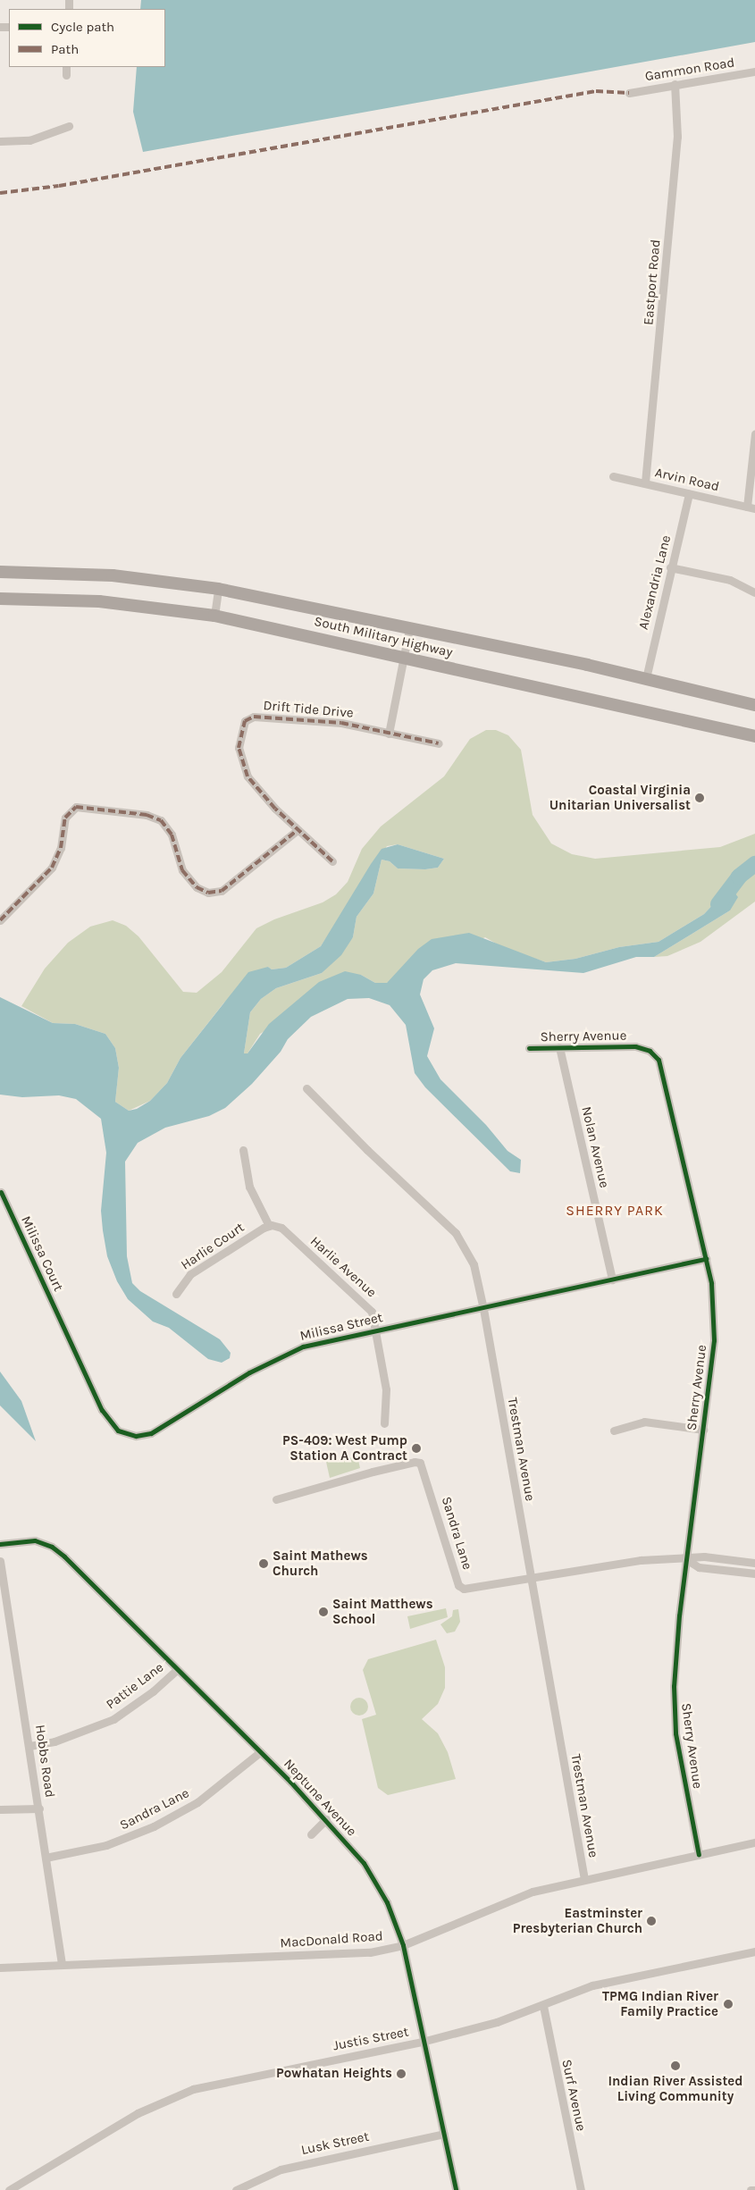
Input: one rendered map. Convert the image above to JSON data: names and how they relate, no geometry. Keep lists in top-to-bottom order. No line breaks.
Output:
{"streets":{"main road":["South Military Highway"],"street":["Gammon Road","Eastport Road","Arvin Road","Alexandria Lane","Drift Tide Drive","Sherry Avenue","Nolan Avenue","Harlie Court","Milissa Court","Harlie Avenue","Milissa Street","Trestman Avenue","Sandra Lane","Pattie Lane","Hobbs Road","Neptune Avenue","MacDonald Road","Justis Street","Surf Avenue","Lusk Street"]},"crossings":[["Gammon Road","Eastport Road"],["Eastport Road","Arvin Road"],["Arvin Road","Alexandria Lane"],["Alexandria Lane","South Military Highway"],["Sherry Avenue","Nolan Avenue"],["Sherry Avenue","Milissa Street"],["Sherry Avenue","Sandra Lane"],["Sherry Avenue","MacDonald Road"],["Nolan Avenue","Milissa Street"],["Harlie Court","Harlie Avenue"],["Milissa Court","Milissa Street"],["Harlie Avenue","Milissa Street"],["Milissa Street","Trestman Avenue"],["Trestman Avenue","Sandra Lane"],["Trestman Avenue","MacDonald Road"],["Sandra Lane","Hobbs Road"],["Sandra Lane","Neptune Avenue"],["Pattie Lane","Hobbs Road"],["Pattie Lane","Neptune Avenue"],["Hobbs Road","MacDonald Road"],["Neptune Avenue","MacDonald Road"],["Neptune Avenue","Justis Street"],["Neptune Avenue","Lusk Street"],["Justis Street","Surf Avenue"]],"districts":["SHERRY PARK"],"places":["Coastal Virginia Unitarian Universalist","PS-409: West Pump Station A Contract","Saint Mathews Church","Saint Matthews School","Eastminster Presbyterian Church","TPMG Indian River Family Practice","Indian River Assisted Living Community","Powhatan Heights"],"legend":["Cycle path","Path"]}
